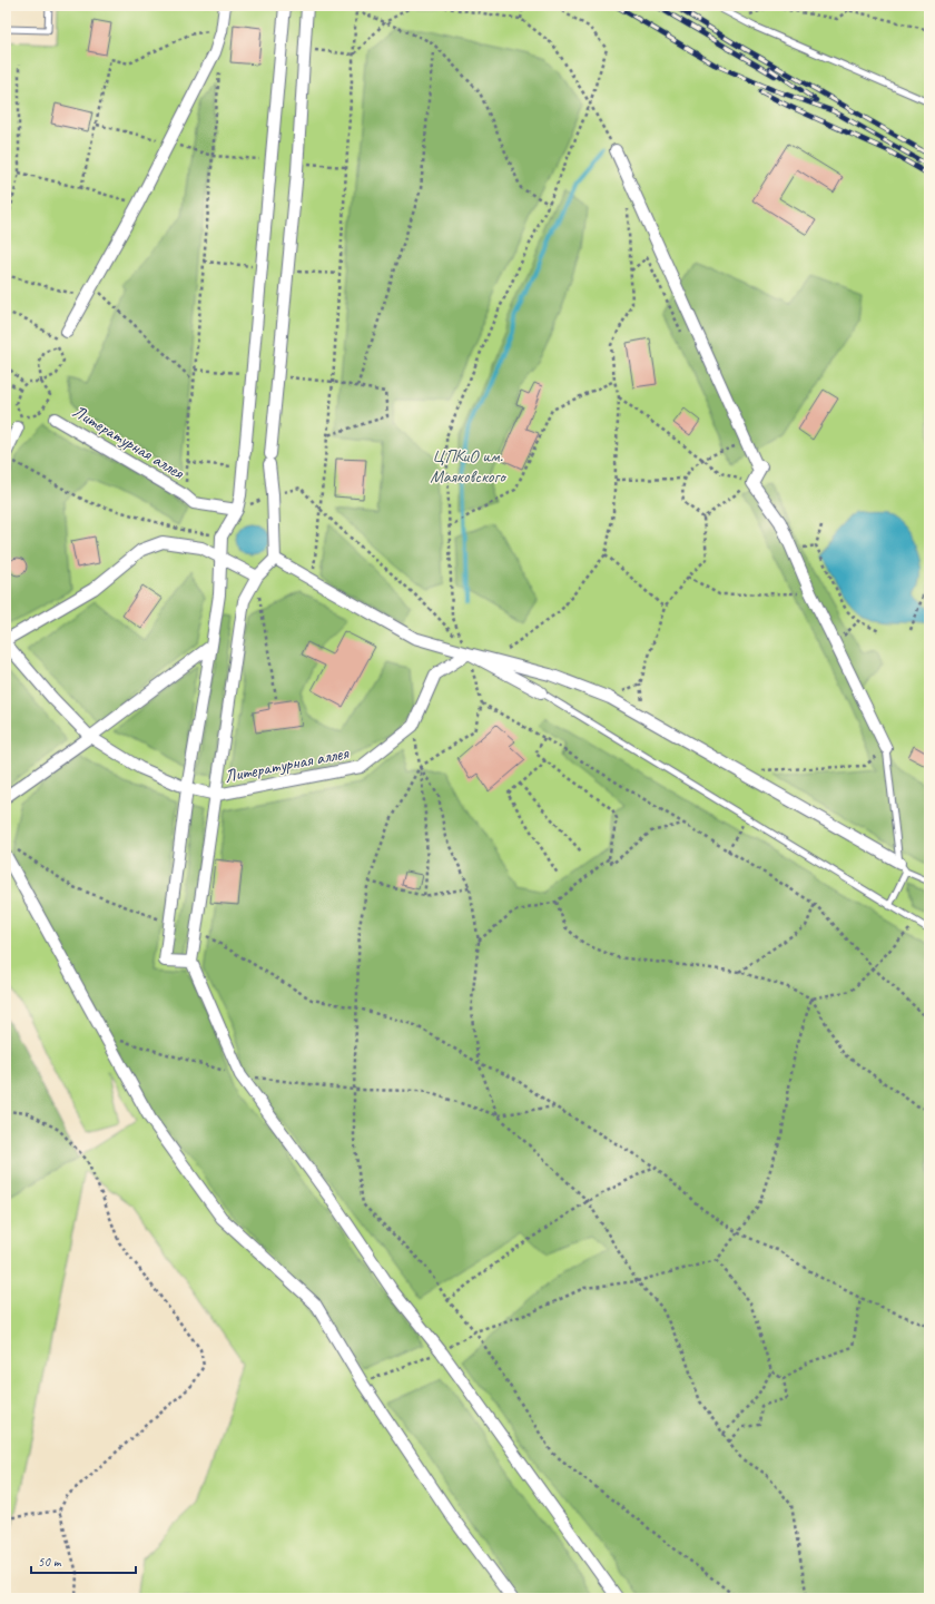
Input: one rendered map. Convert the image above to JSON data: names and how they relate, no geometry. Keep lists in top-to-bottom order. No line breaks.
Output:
{"streets":{"street":["Литературная аллея"]},"parks":["ЦПКиО им. Маяковского"],"scale_bar":"50 m"}
